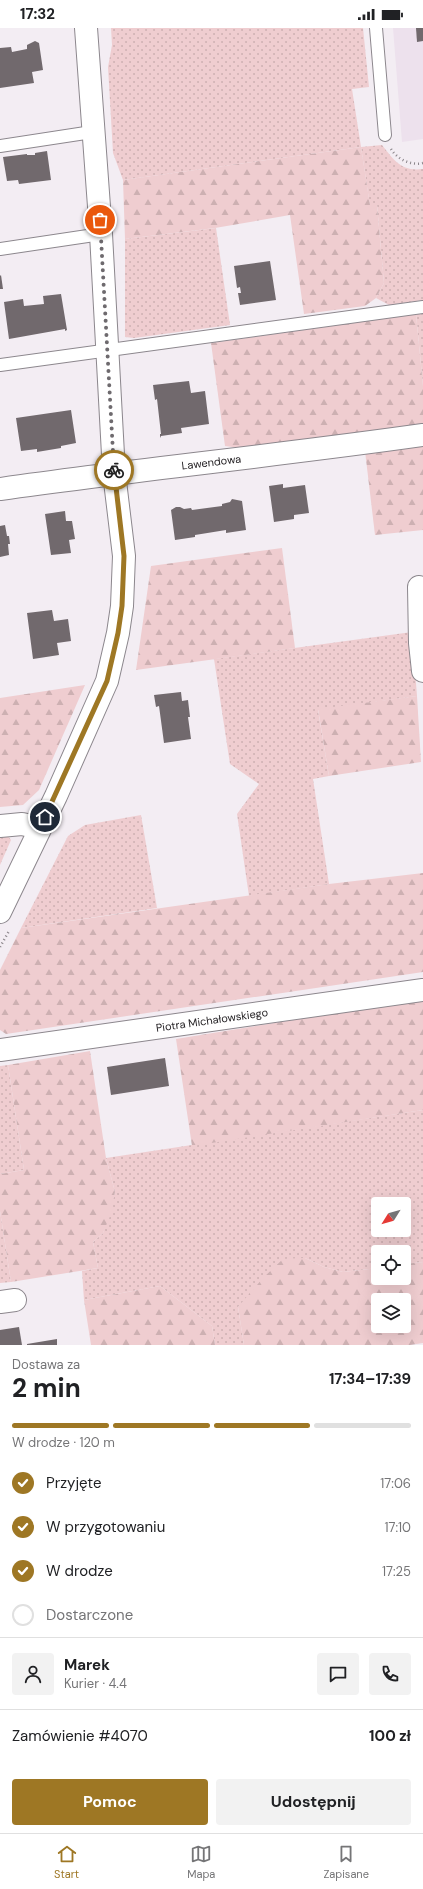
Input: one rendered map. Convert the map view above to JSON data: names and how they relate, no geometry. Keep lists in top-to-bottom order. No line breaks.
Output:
{"streets":{"street":["Lawendowa","Piotra Michałowskiego"]},"north":"bottom left","page":{"status":"17:32","heading":["2 min","Dostawa za","17:34–17:39"],"panel":["Marek","Kurier · 4.4","Zamówienie #4070","100 zł"],"bar":"W drodze · 120 m","list":[["Przyjęte","17:06"],["W przygotowaniu","17:10"],["W drodze","17:25"],"Dostarczone"],"buttons":["Pomoc","Udostępnij"],"tabs":["Start","Mapa","Zapisane"]}}
